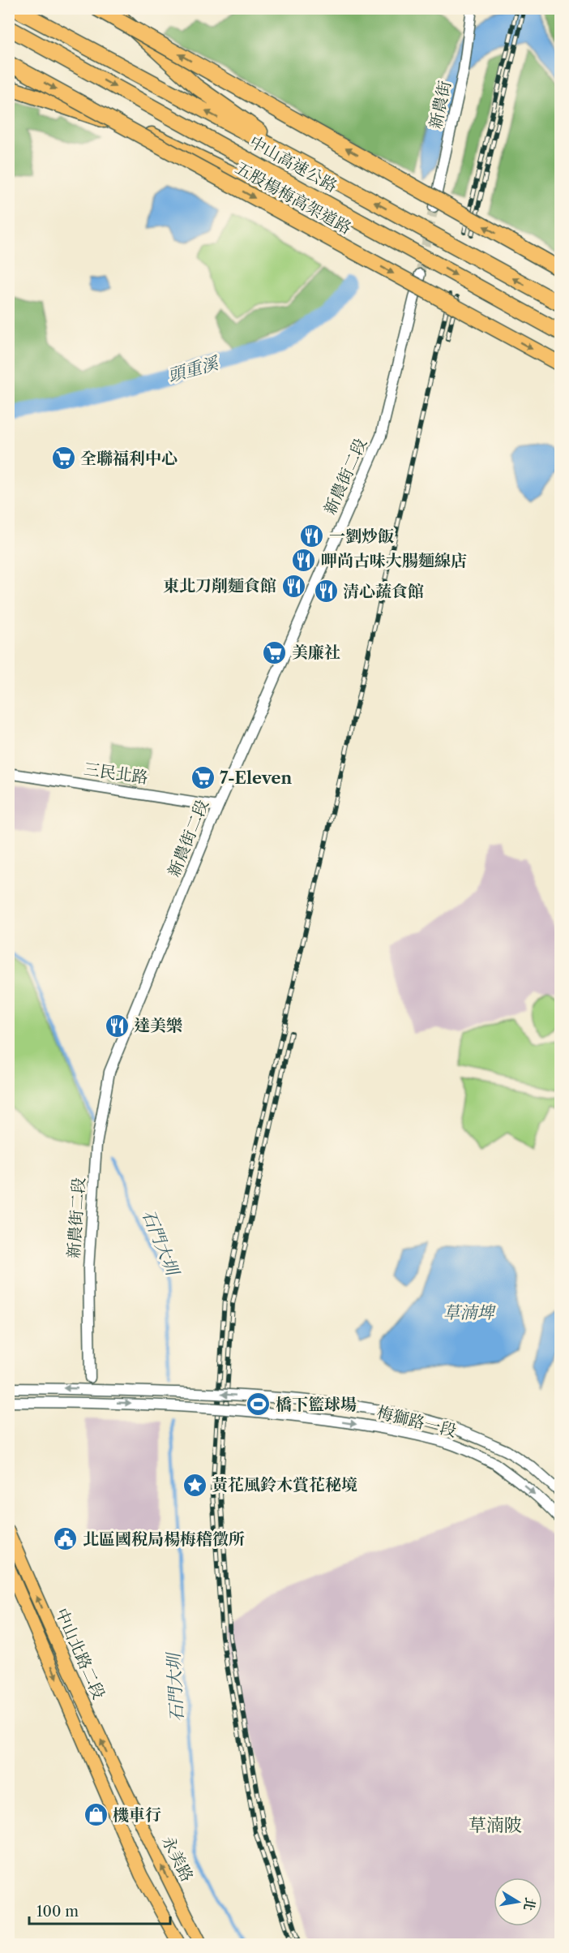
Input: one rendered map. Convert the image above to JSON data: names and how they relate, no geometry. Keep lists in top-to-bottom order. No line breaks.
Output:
{"streets":{"highway":["中山高速公路","五股楊梅高架道路"],"main road":["中山北路二段","永美路"],"street":["新農街","新農街二段","三民北路","梅獅路一段"]},"crossings":[["新農街二段","三民北路"],["中山北路二段","永美路"]],"one_way":["永美路"],"districts":["草湳陂"],"water":["頭重溪","石門大圳","草湳埤"],"places":{"supermarket":["全聯福利中心","美廉社","7-Eleven"],"restaurant":["一劉炒飯","呷尚古味大腸麵線店","東北刀削麵食館","清心蔬食館","達美樂"],"sports":["橋下籃球場"],"place":["黃花風鈴木賞花秘境"],"public building":["北區國稅局楊梅稽徵所"],"shop":["機車行"]},"scale_bar":"100 m","north":"right"}
